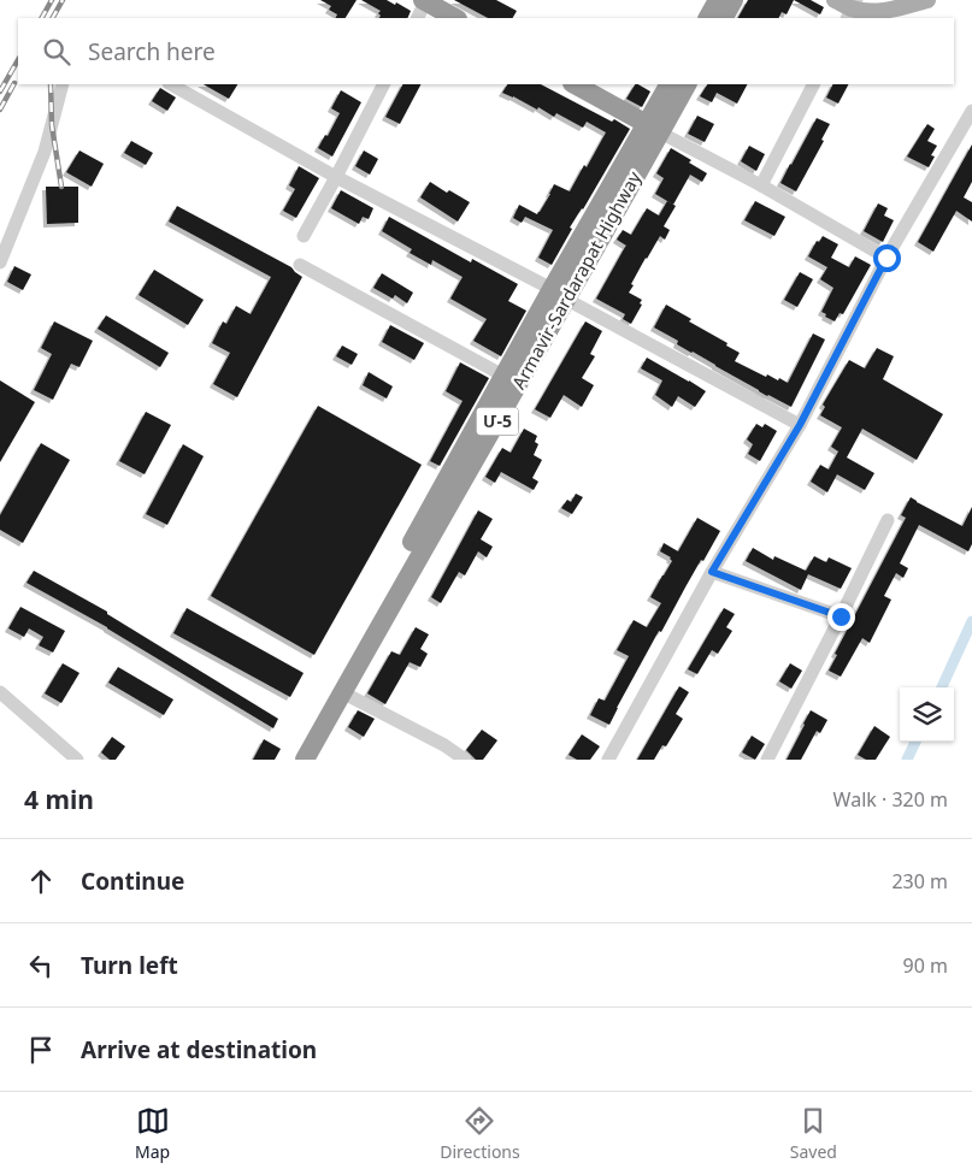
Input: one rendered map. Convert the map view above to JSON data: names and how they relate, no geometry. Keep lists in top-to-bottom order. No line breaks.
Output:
{"streets":{"highway":["Armavir-Sardarapat Highway","Մ-5"]},"page":{"search":"Search here","heading":["4 min","Walk · 320 m"],"list":[["Continue","230 m"],["Turn left","90 m"],"Arrive at destination"],"nav":["Map","Directions","Saved"]}}
